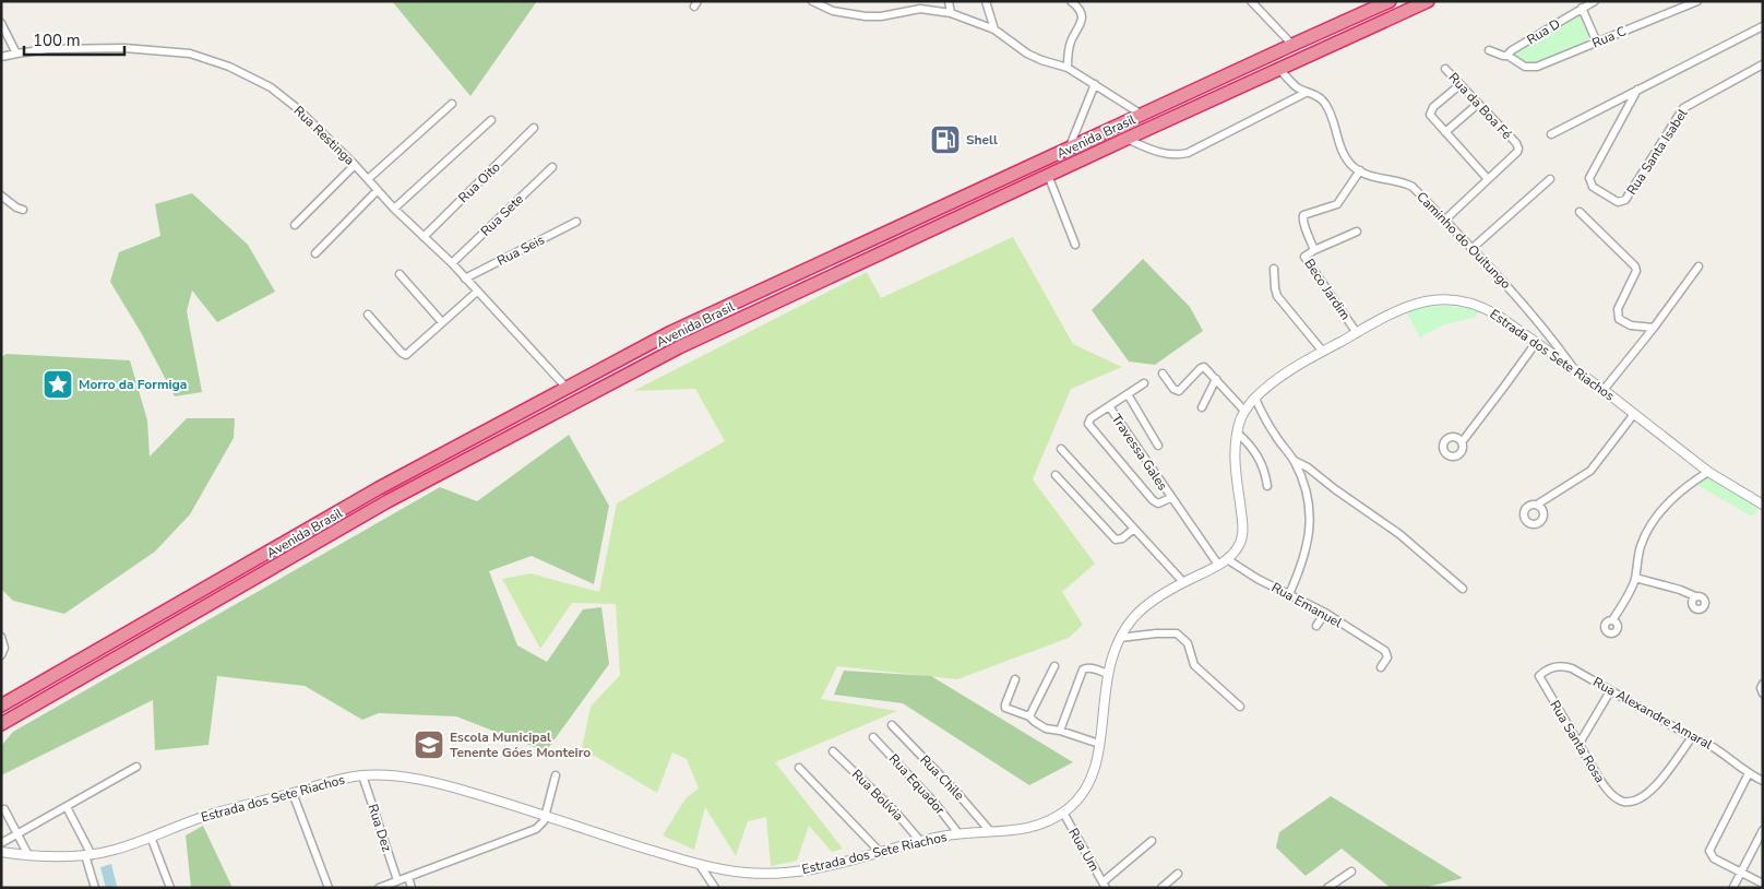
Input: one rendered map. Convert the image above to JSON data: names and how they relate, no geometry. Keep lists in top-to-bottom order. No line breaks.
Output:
{"streets":{"highway":["Avenida Brasil"],"street":["Rua D","Rua C","Rua da Boa Fé","Rua Restinga","Rua Santa Isabel","Rua Oito","Rua Sete","Caminho do Ouitungo","Rua Seis","Beco Jardim","Estrada dos Sete Riachos","Travessa Gales","Rua Emanuel","Rua Alexandre Amaral","Rua Santa Rosa","Rua Chile","Rua Equador","Rua Bolívia","Rua Dez","Rua Um"]},"crossings":[["Rua D","Rua C"],["Rua Restinga","Avenida Brasil"],["Rua Restinga","Rua Oito"],["Rua Restinga","Rua Sete"],["Rua Restinga","Rua Seis"],["Caminho do Ouitungo","Beco Jardim"],["Caminho do Ouitungo","Estrada dos Sete Riachos"],["Beco Jardim","Estrada dos Sete Riachos"],["Estrada dos Sete Riachos","Travessa Gales"],["Estrada dos Sete Riachos","Rua Emanuel"],["Estrada dos Sete Riachos","Rua Chile"],["Estrada dos Sete Riachos","Rua Equador"],["Estrada dos Sete Riachos","Rua Bolívia"],["Estrada dos Sete Riachos","Rua Dez"],["Estrada dos Sete Riachos","Rua Um"],["Rua Alexandre Amaral","Rua Santa Rosa"]],"places":{"fuel station":["Shell"],"place":["Morro da Formiga"],"school or university":["Escola Municipal Tenente Góes Monteiro"]},"scale_bar":"100 m"}
